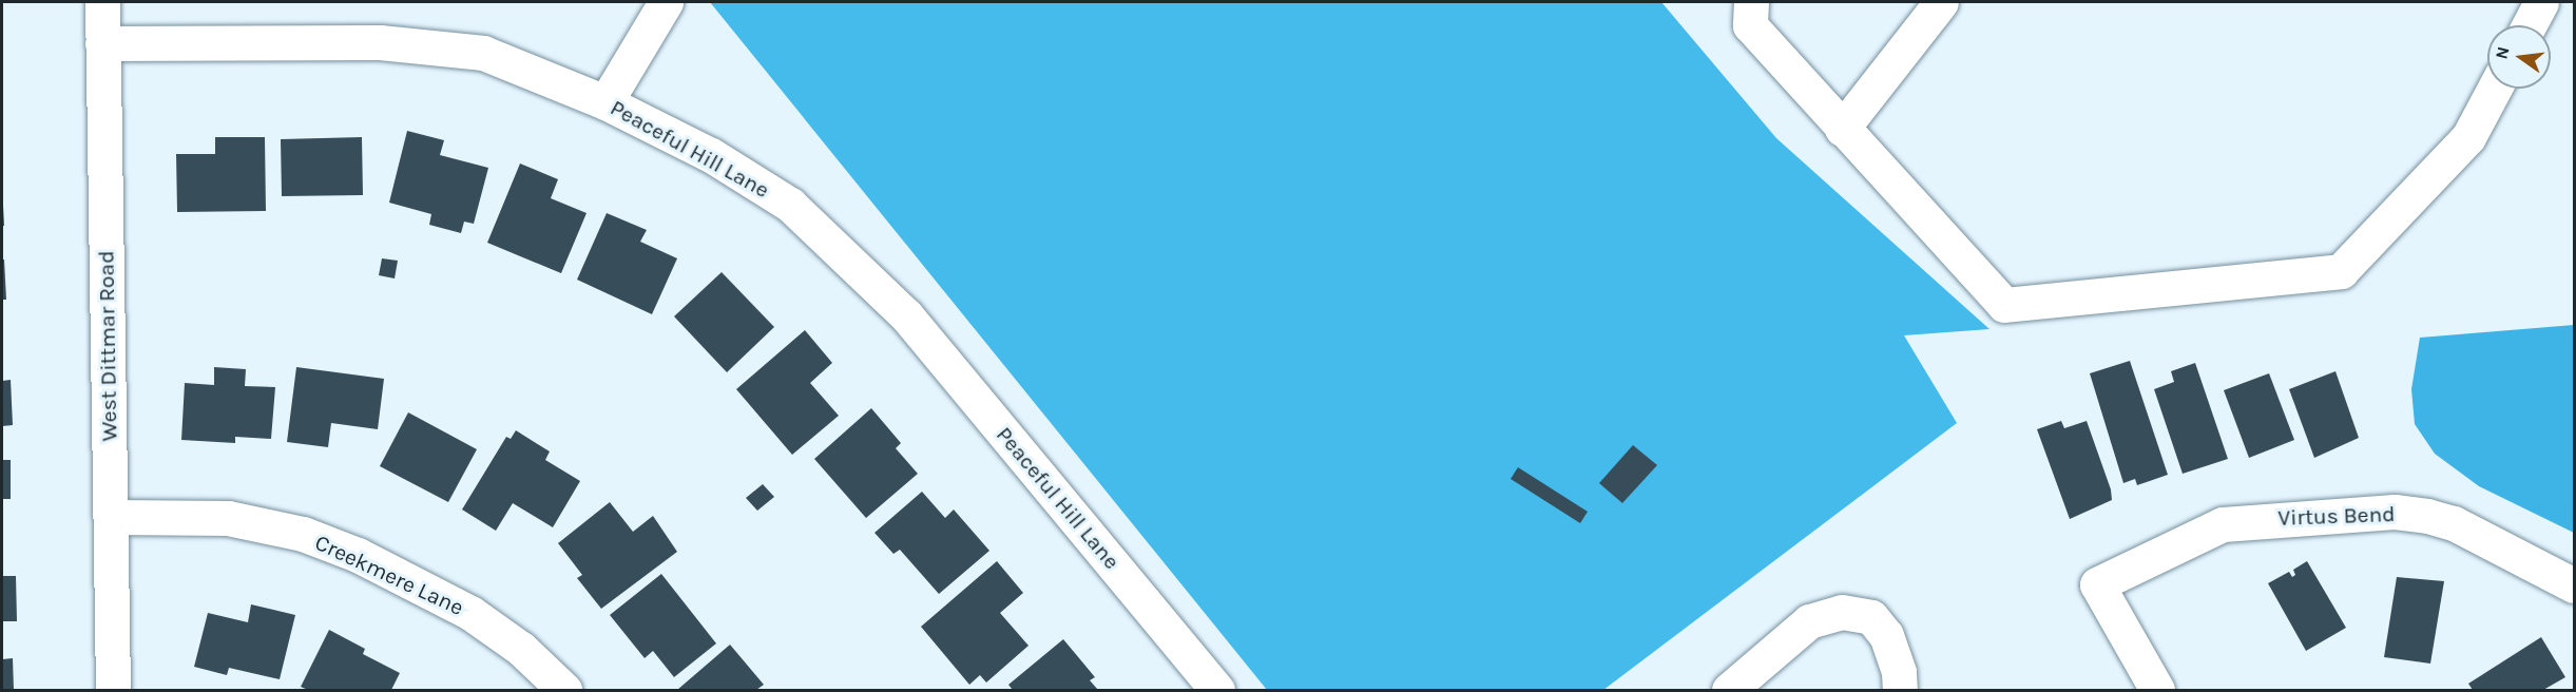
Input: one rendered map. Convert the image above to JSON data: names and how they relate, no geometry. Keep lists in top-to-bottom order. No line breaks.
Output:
{"streets":{"street":["Peaceful Hill Lane","West Dittmar Road","Virtus Bend","Creekmere Lane"]},"crossings":[["Peaceful Hill Lane","West Dittmar Road"],["West Dittmar Road","Creekmere Lane"]],"north":"left"}
